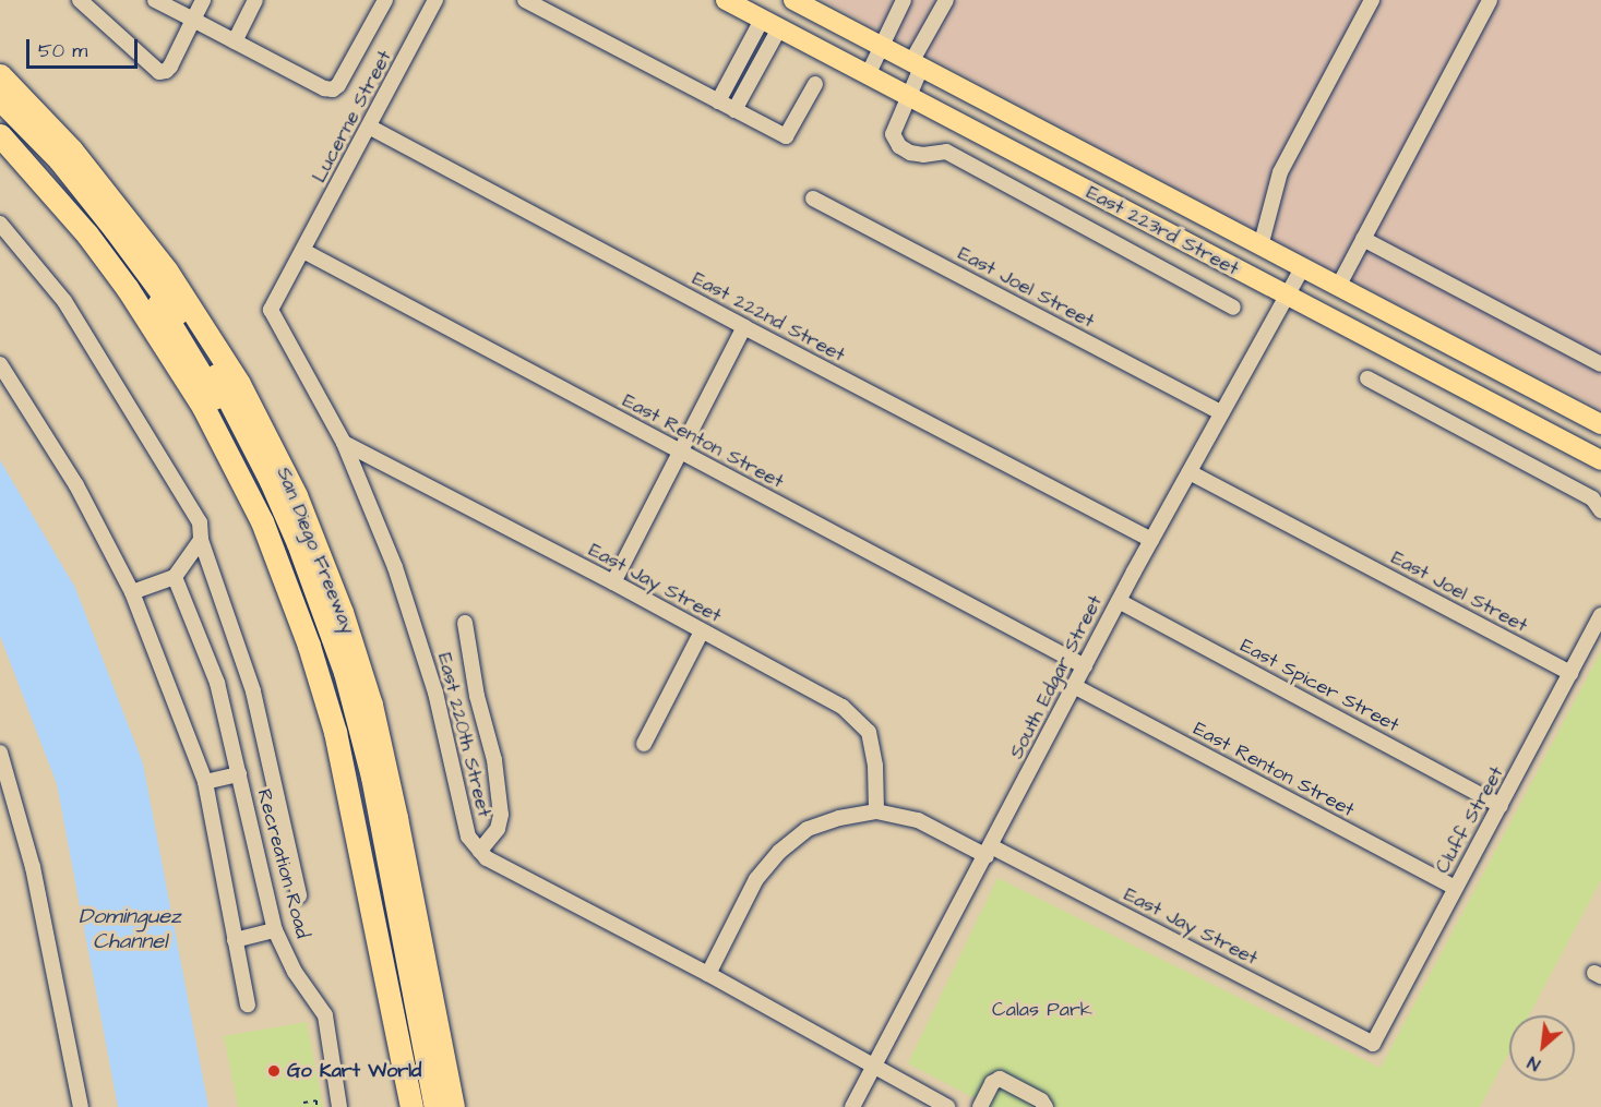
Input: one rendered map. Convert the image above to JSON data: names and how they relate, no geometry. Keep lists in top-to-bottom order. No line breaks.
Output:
{"streets":{"highway":["San Diego Freeway"],"main road":["East 223rd Street"],"street":["Lucerne Street","East Joel Street","East 222nd Street","East Renton Street","East Jay Street","South Edgar Street","East Spicer Street","East 220th Street","Cluff Street","Recreation Road"]},"crossings":[["Lucerne Street","East 222nd Street"],["Lucerne Street","East Renton Street"],["Lucerne Street","East 220th Street"],["East 223rd Street","South Edgar Street"],["East Joel Street","South Edgar Street"],["East Joel Street","Cluff Street"],["East 222nd Street","South Edgar Street"],["East Renton Street","South Edgar Street"],["East Renton Street","East 220th Street"],["East Renton Street","Cluff Street"],["East Jay Street","South Edgar Street"],["East Jay Street","East 220th Street"],["East Jay Street","Cluff Street"],["South Edgar Street","East Spicer Street"],["South Edgar Street","East 220th Street"],["East Spicer Street","Cluff Street"]],"water":["Dominguez Channel"],"parks":["Calas Park"],"places":["Go Kart World"],"scale_bar":"50 m","north":"bottom left"}
